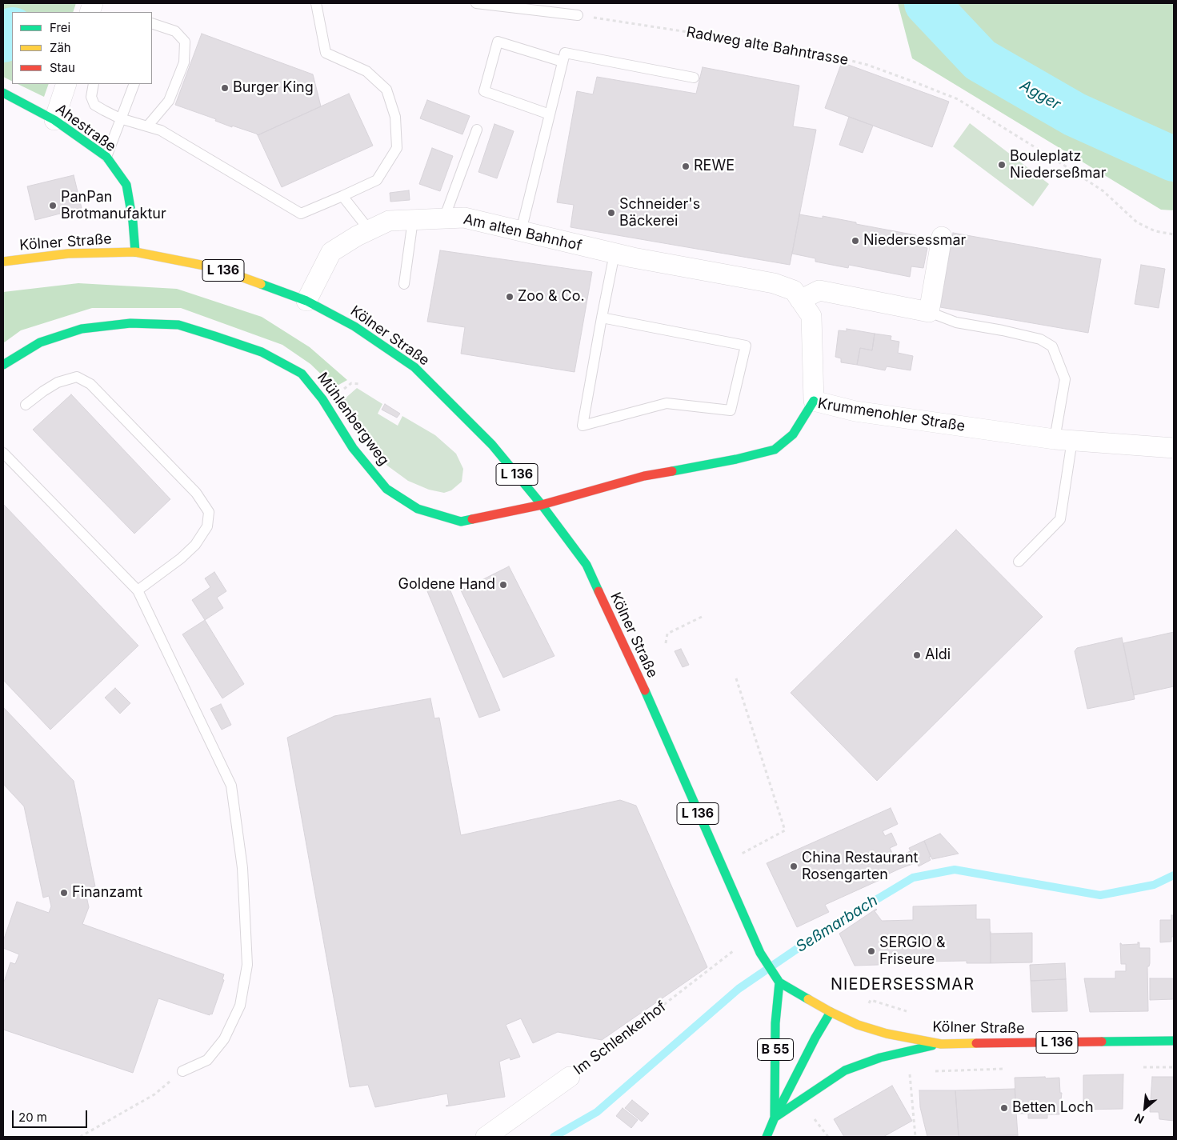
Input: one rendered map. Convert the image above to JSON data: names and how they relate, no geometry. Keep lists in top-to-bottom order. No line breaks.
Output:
{"streets":{"main road":["Ahestraße","Kölner Straße","L 136","Krummenohler Straße","Mühlenbergweg","B 55"],"street":["Am alten Bahnhof","Im Schlenkerhof"],"path":["Radweg alte Bahntrasse"]},"crossings":[["Ahestraße","Kölner Straße"],["Am alten Bahnhof","Kölner Straße"],["Am alten Bahnhof","Krummenohler Straße"],["Kölner Straße","Krummenohler Straße"],["Kölner Straße","Mühlenbergweg"],["Kölner Straße","Im Schlenkerhof"],["Kölner Straße","B 55"],["Krummenohler Straße","Mühlenbergweg"]],"districts":["NIEDERSESSMAR"],"water":["Agger","Seßmarbach"],"places":["Burger King","Bouleplatz Niederseßmar","REWE","PanPan Brotmanufaktur","Schneider's Bäckerei","Niedersessmar","Zoo & Co.","Goldene Hand","Aldi","China Restaurant Rosengarten","Finanzamt","SERGIO & Friseure","Betten Loch"],"legend":["Frei","Zäh","Stau"],"scale_bar":"20 m","north":"bottom left"}
